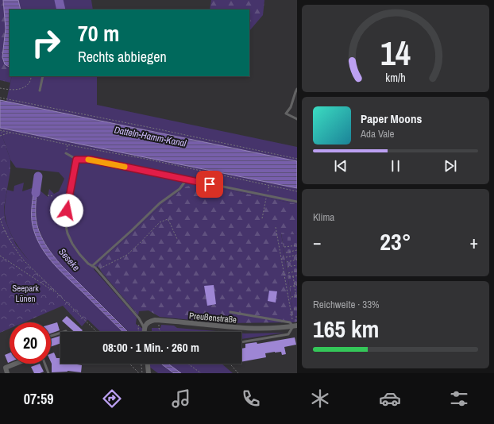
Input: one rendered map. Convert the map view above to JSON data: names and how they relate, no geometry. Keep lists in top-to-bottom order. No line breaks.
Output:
{"streets":{"street":["Preußenstraße"]},"water":["Datteln-Hamm-Kanal","Seseke"],"parks":["Seepark Lünen"],"page":{"turn":["70 m","Rechts abbiegen"],"song":["Paper Moons","Ada Vale"],"tile":["Klima",["Reichweite · 33%","165 km"]],"heat":["−","23°","+"],"limit":"20","trip":"08:00 · 1 Min. · 260 m","tabs":"07:59","gauge":["14","km/h"]}}
